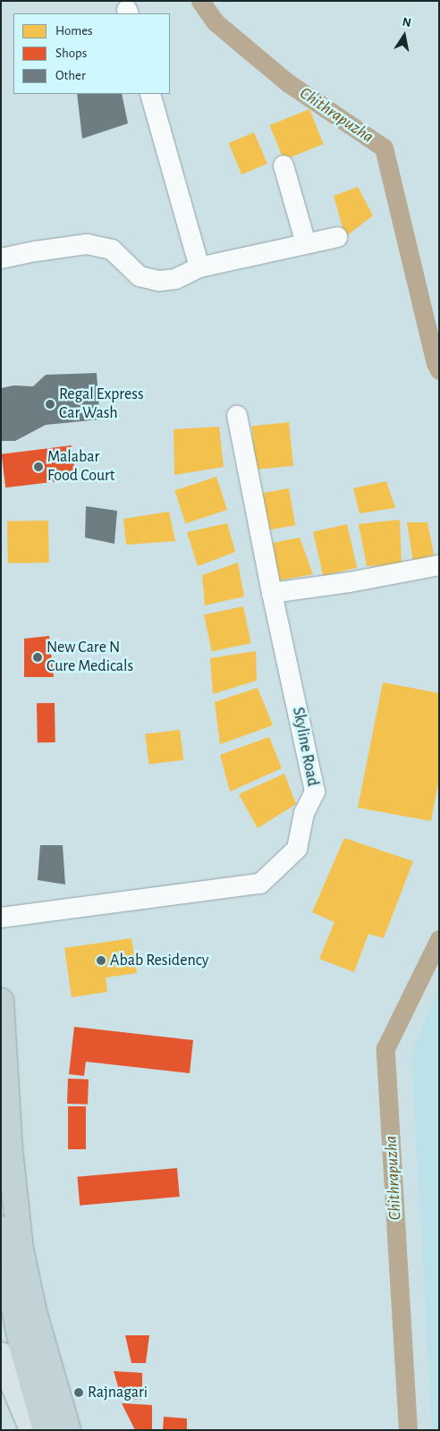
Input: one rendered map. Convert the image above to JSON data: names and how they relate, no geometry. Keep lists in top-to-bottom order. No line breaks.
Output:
{"streets":{"street":["Skyline Road"]},"water":["Chithrapuzha"],"places":["Regal Express Car Wash","Malabar Food Court","New Care N Cure Medicals","Abab Residency","Rajnagari"],"legend":["Homes","Shops","Other"],"north":"top"}
